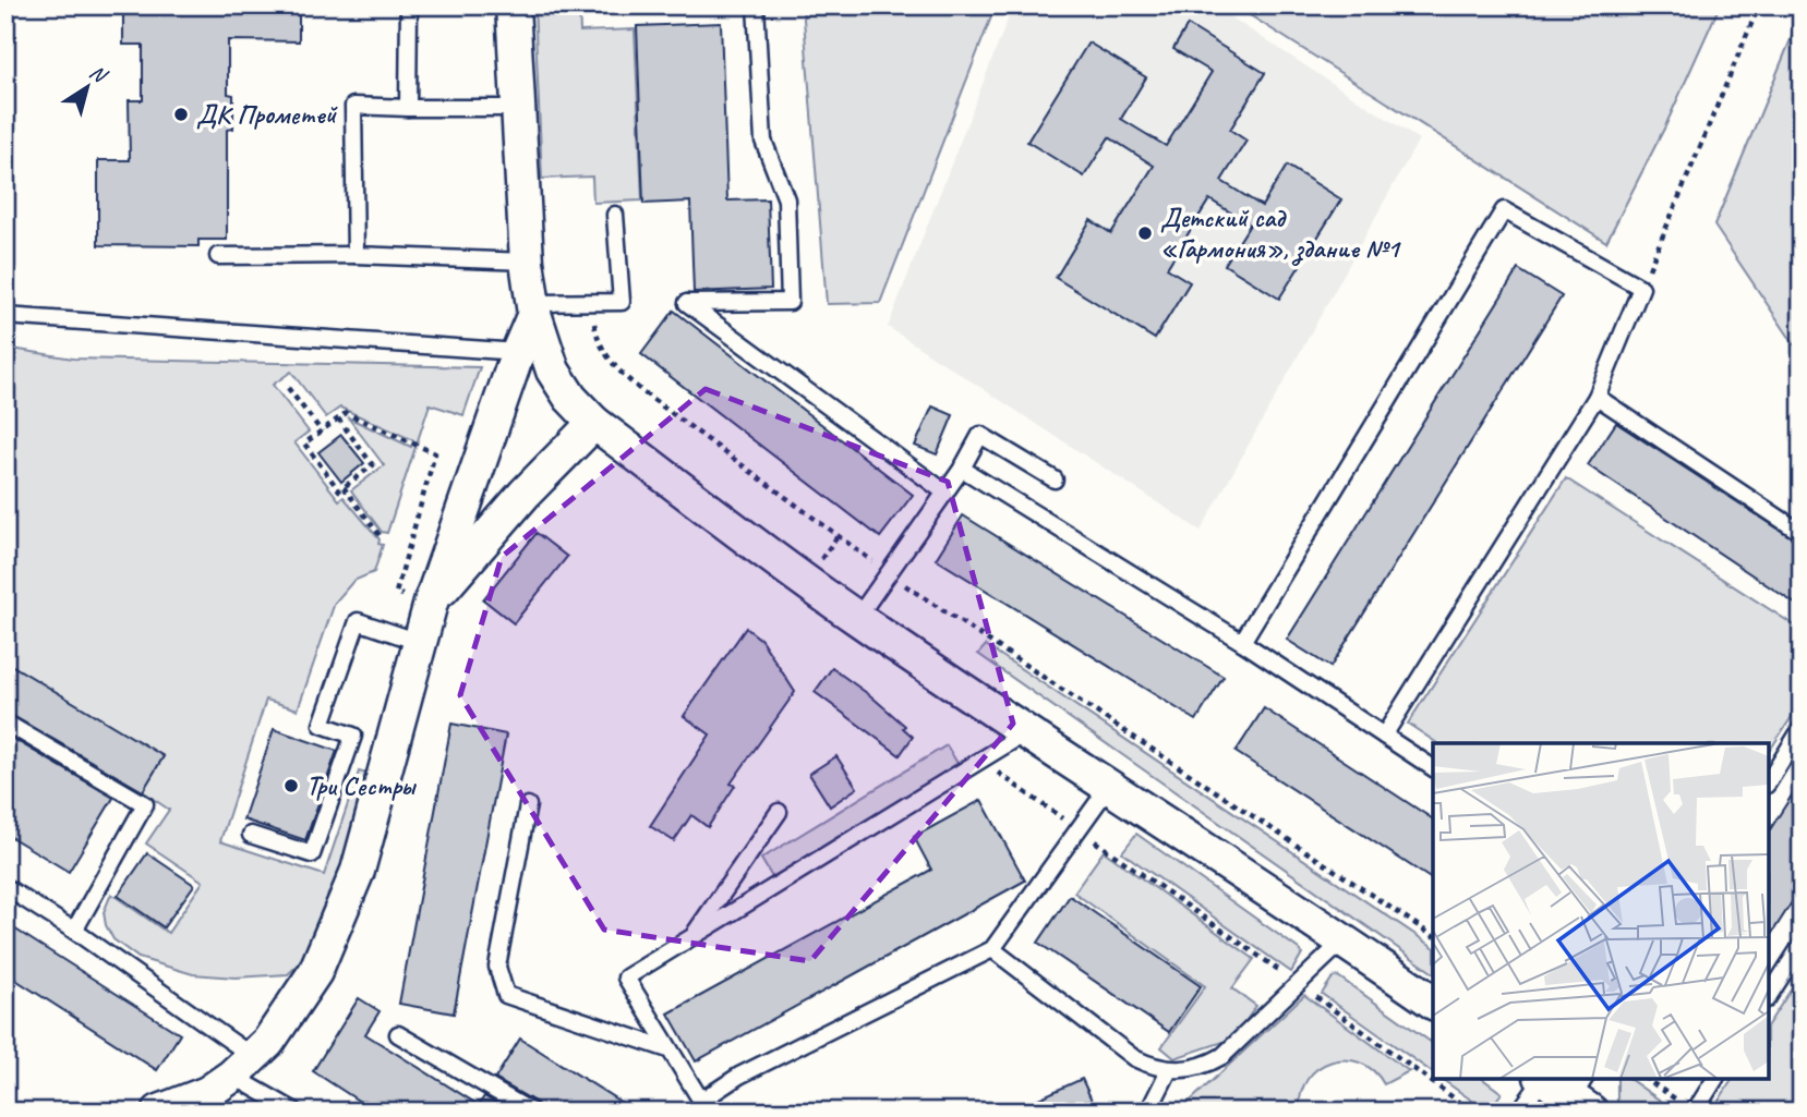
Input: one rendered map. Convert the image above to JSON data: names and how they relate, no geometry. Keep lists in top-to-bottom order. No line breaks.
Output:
{"places":["ДК Прометей","Детский сад «Гармония», здание №1","Три Сестры"],"north":"top right"}
